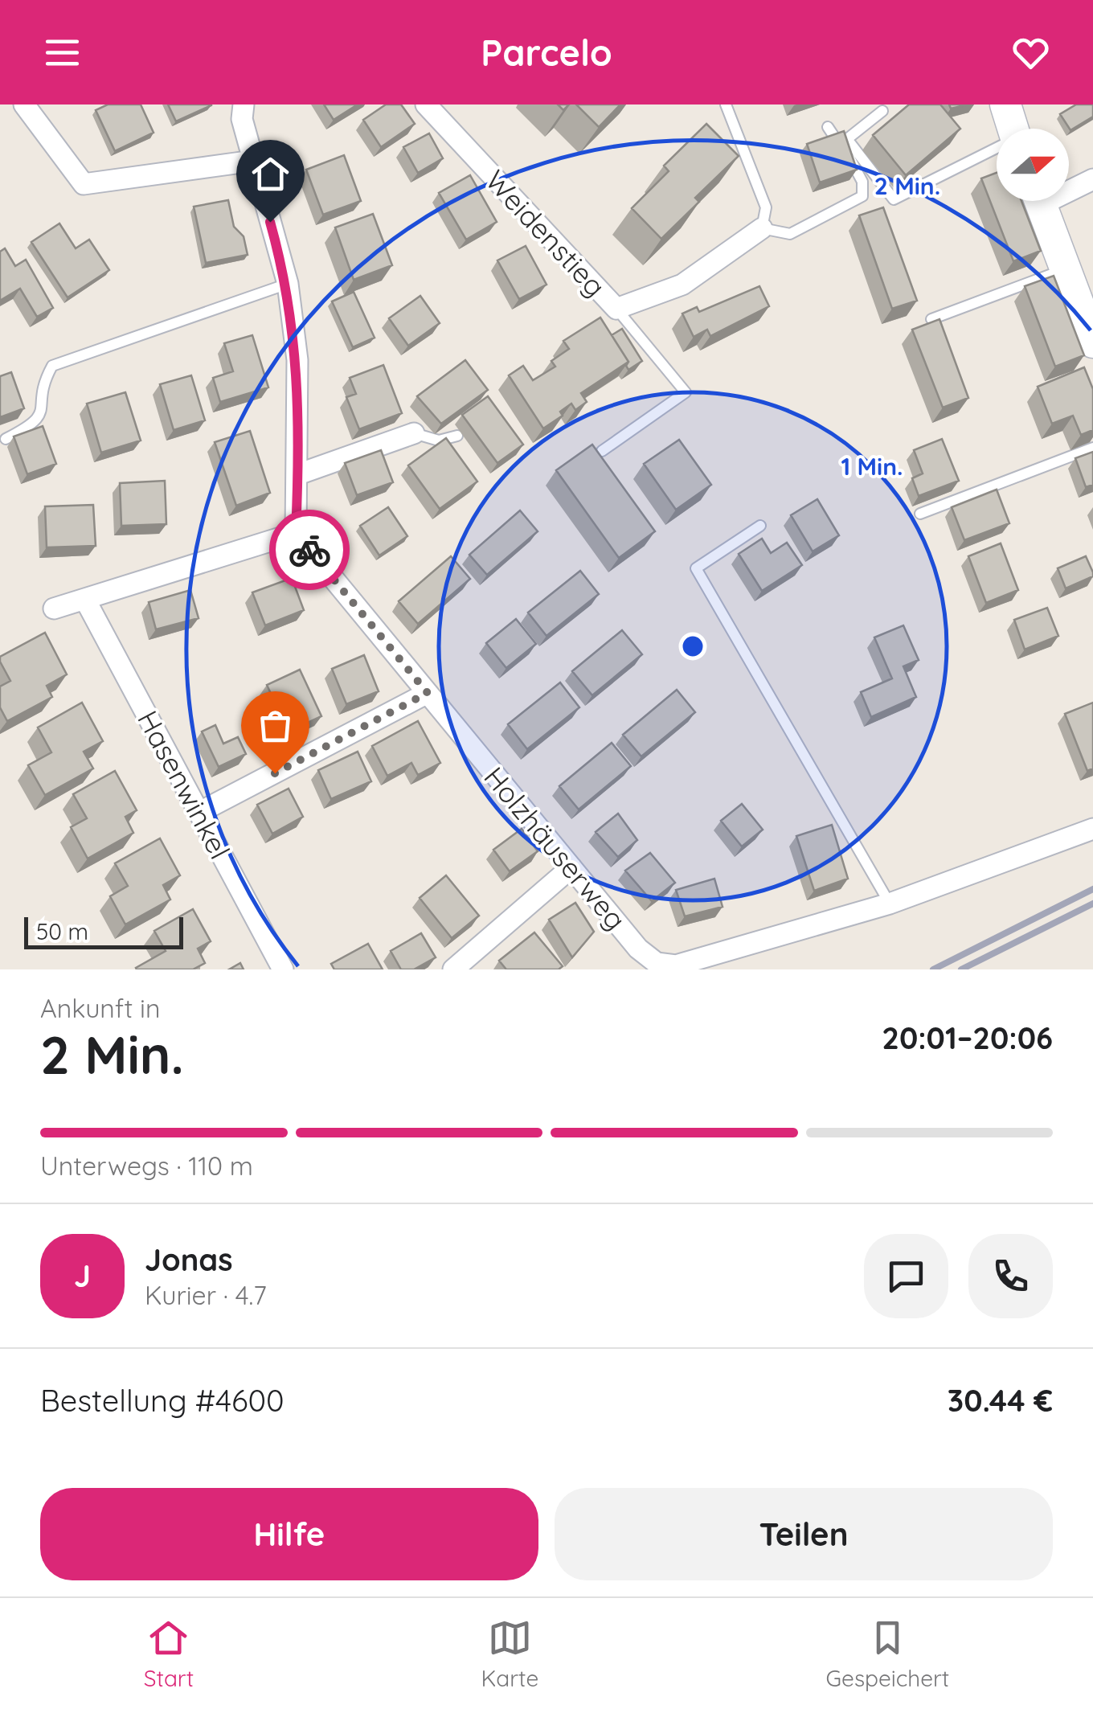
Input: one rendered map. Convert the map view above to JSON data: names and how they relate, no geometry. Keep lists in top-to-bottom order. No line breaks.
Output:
{"streets":{"street":["Weidenstieg","Hasenwinkel","Holzhäuserweg"]},"scale_bar":"50 m","north":"right","page":{"header":"Parcelo","scale":"50 m","heading":["2 Min.","Ankunft in","20:01–20:06"],"panel":["Jonas","Kurier · 4.7","Bestellung #4600","30.44 €"],"bar":"Unterwegs · 110 m","round":"J","buttons":["Hilfe","Teilen"],"tabs":["Start","Karte","Gespeichert"]},"rings":["2 Min.","1 Min."]}
